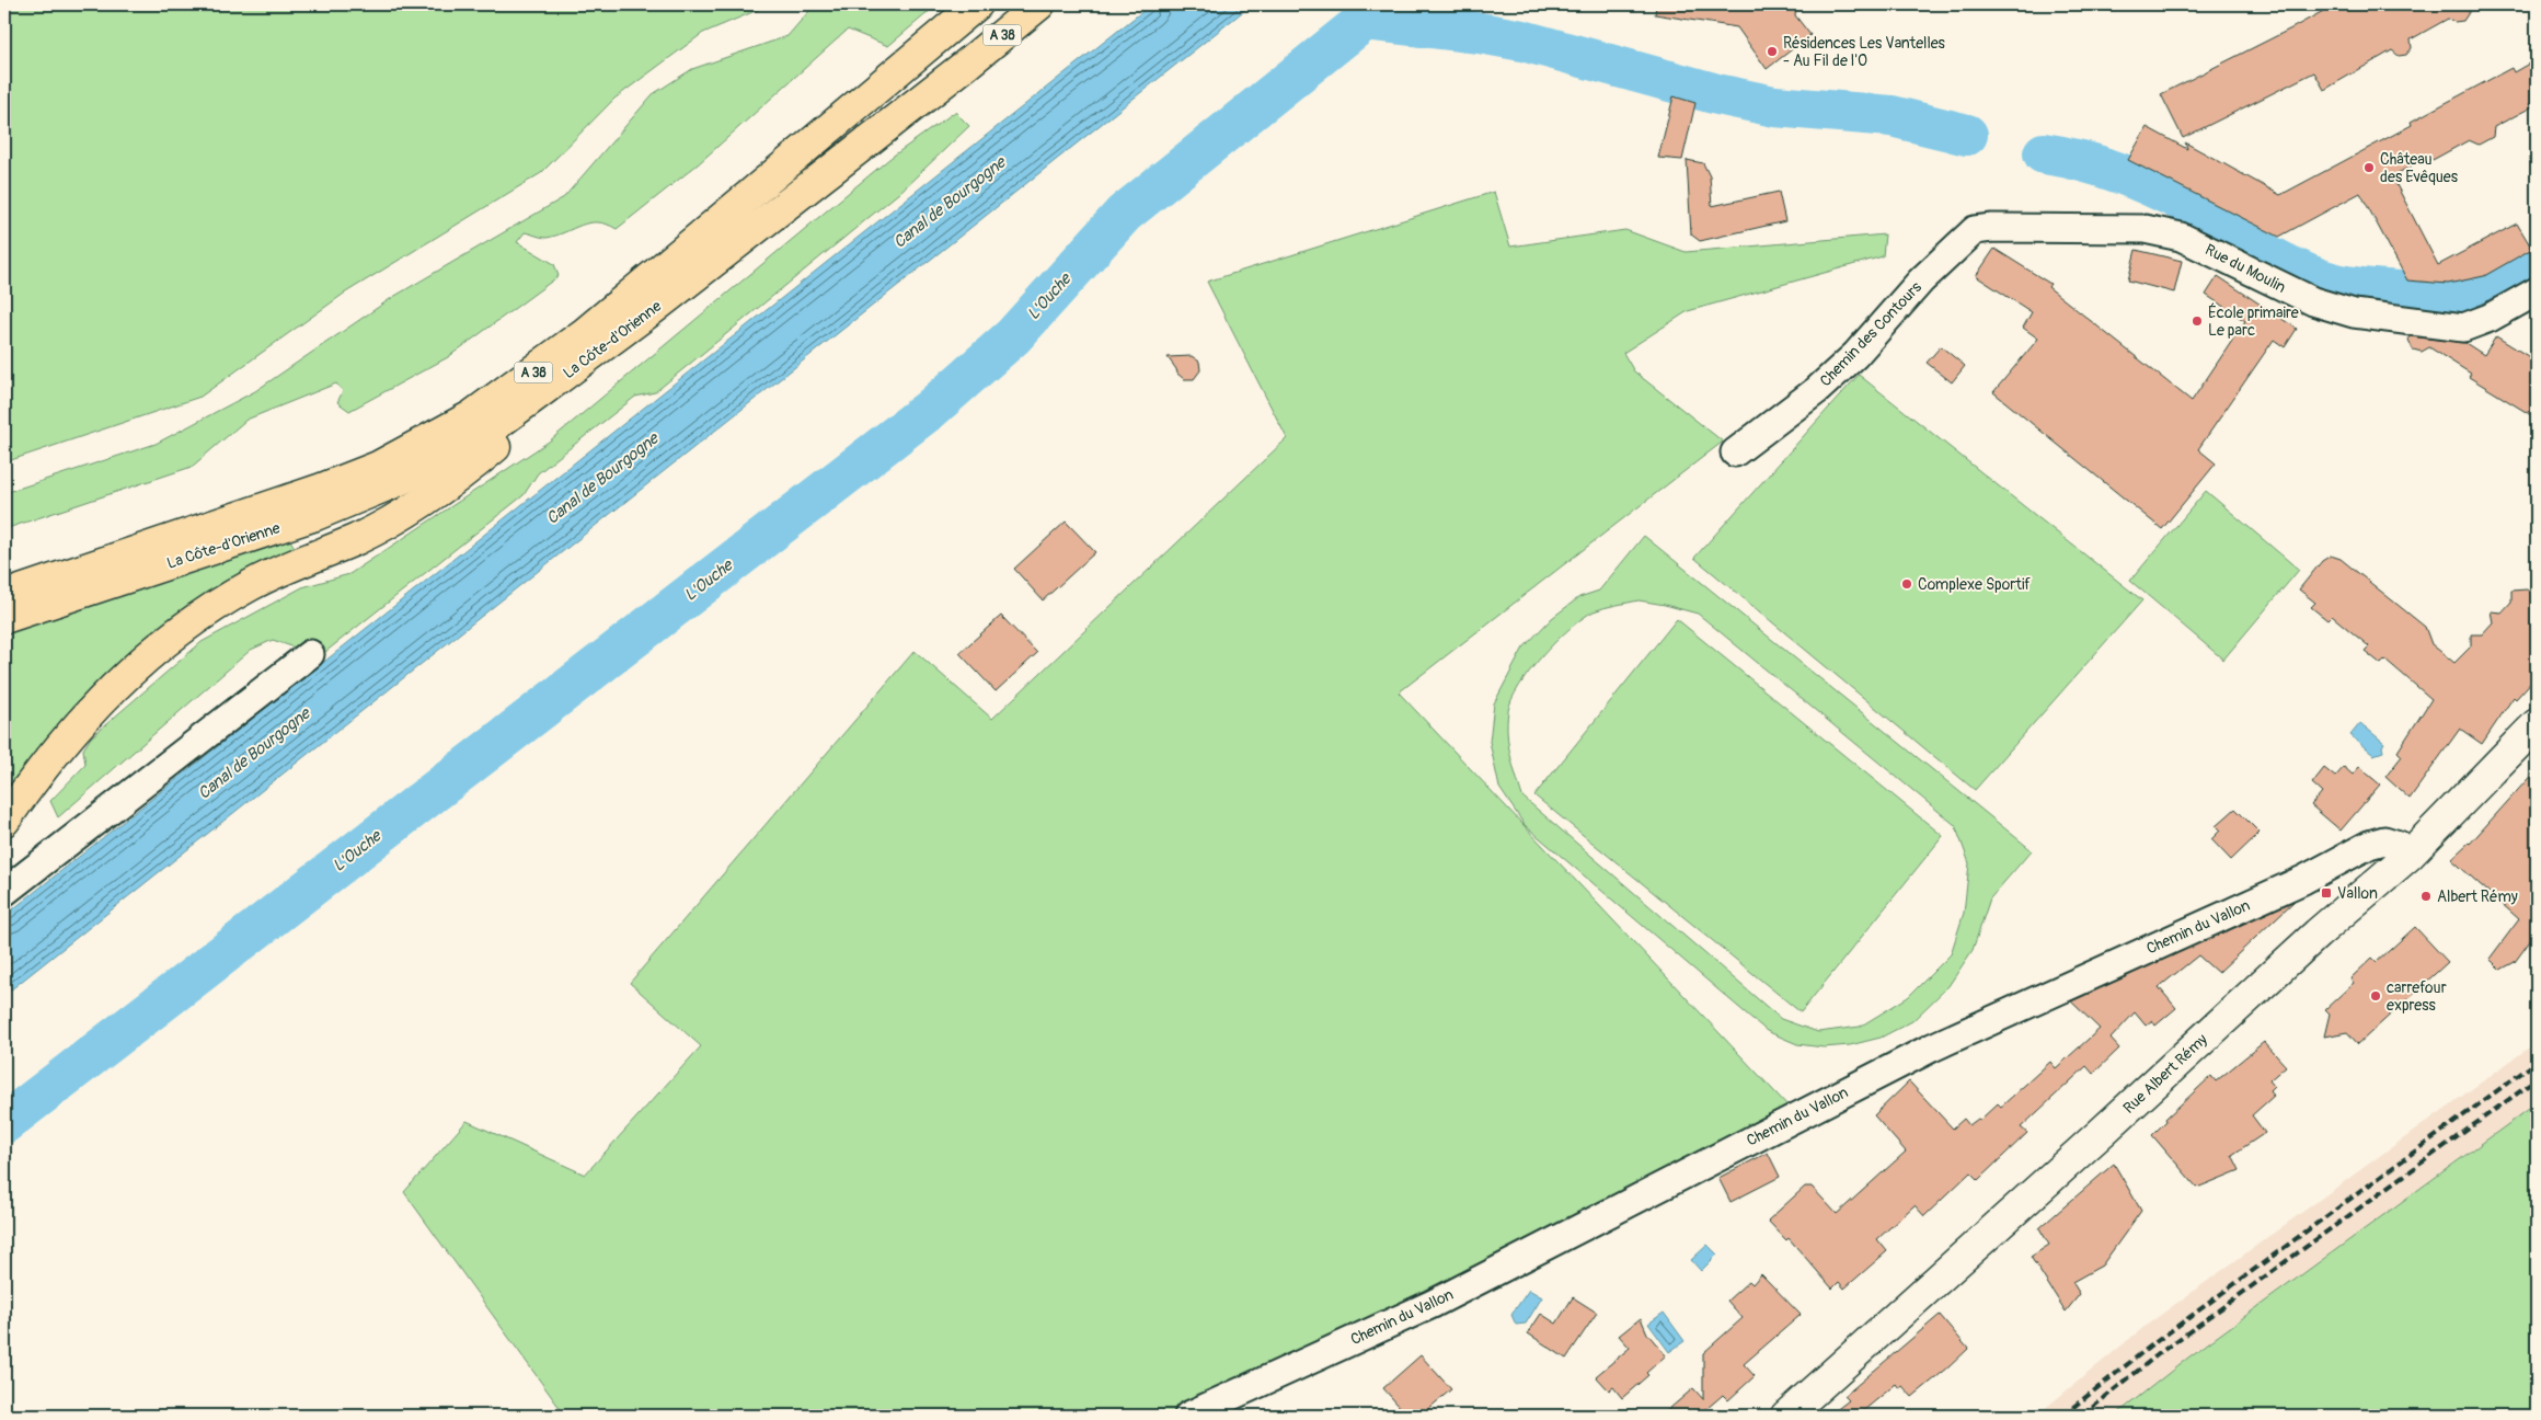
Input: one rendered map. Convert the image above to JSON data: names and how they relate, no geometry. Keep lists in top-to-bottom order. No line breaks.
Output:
{"streets":{"highway":["A 38","La Côte-d'Orienne"],"main road":["Rue Albert Rémy"],"street":["Rue du Moulin","Chemin des Contours","Chemin du Vallon"]},"crossings":[["Rue du Moulin","Chemin des Contours"],["Chemin du Vallon","Rue Albert Rémy"]],"water":["Canal de Bourgogne","L'Ouche"],"places":{"other":["Résidences Les Vantelles - Au Fil de l'O","Château des Evêques","École primaire Le parc","Complexe Sportif","Albert Rémy","carrefour express"],"transit":["Vallon"]}}
